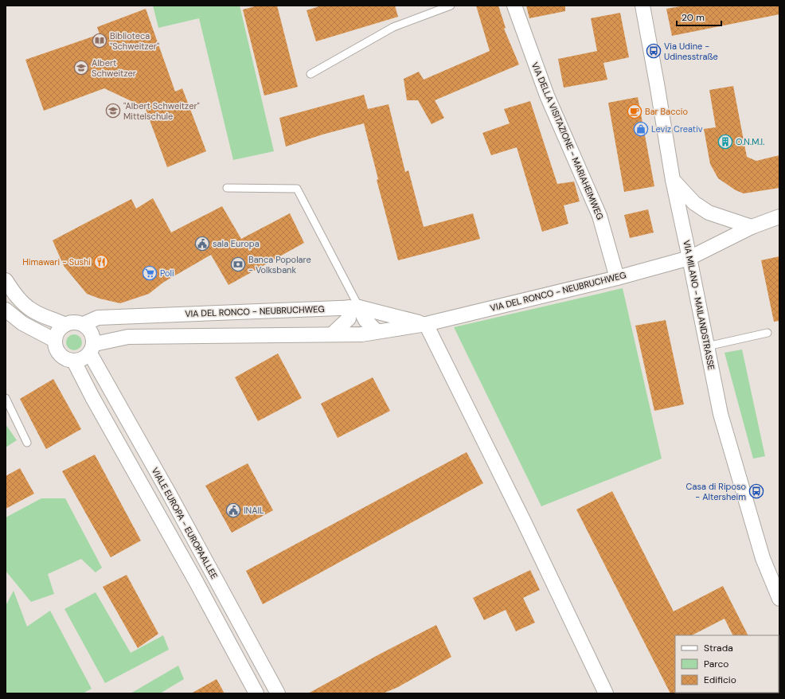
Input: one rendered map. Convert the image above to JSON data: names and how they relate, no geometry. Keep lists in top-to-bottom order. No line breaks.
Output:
{"streets":{"street":["VIA DELLA VISITAZIONE - MARIAHEIMWEG","VIA DEL RONCO - NEUBRUCHWEG","VIA MILANO - MAILANDSTRASSE","VIALE EUROPA - EUROPAALLEE"]},"crossings":[["VIA DELLA VISITAZIONE - MARIAHEIMWEG","VIA DEL RONCO - NEUBRUCHWEG"],["VIA DEL RONCO - NEUBRUCHWEG","VIA MILANO - MAILANDSTRASSE"],["VIA DEL RONCO - NEUBRUCHWEG","VIALE EUROPA - EUROPAALLEE"]],"places":{"library":["Biblioteca \"Schweitzer\""],"bus stop":["Via Udine - Udinesstraße","Casa di Riposo - Altersheim"],"school or university":["Albert Schweitzer","\"Albert Schweitzer\" Mittelschule"],"cafe":["Bar Baccio"],"shop":["Leviz Creativ"],"building":["O.N.M.I."],"public building":["sala Europa","INAIL"],"restaurant":["Himawari - Sushi"],"bank":["Banca Popolare - Volksbank"],"supermarket":["Poli"]},"legend":["Strada","Parco","Edificio"],"scale_bar":"20 m"}
